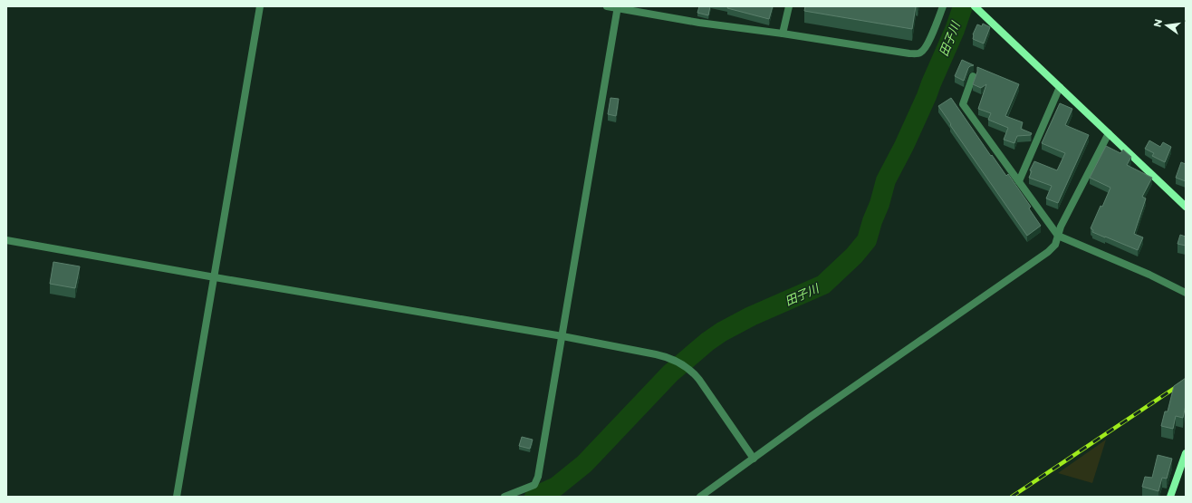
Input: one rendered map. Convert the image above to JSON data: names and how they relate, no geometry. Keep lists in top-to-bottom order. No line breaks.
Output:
{"water":["田子川"],"north":"left"}
